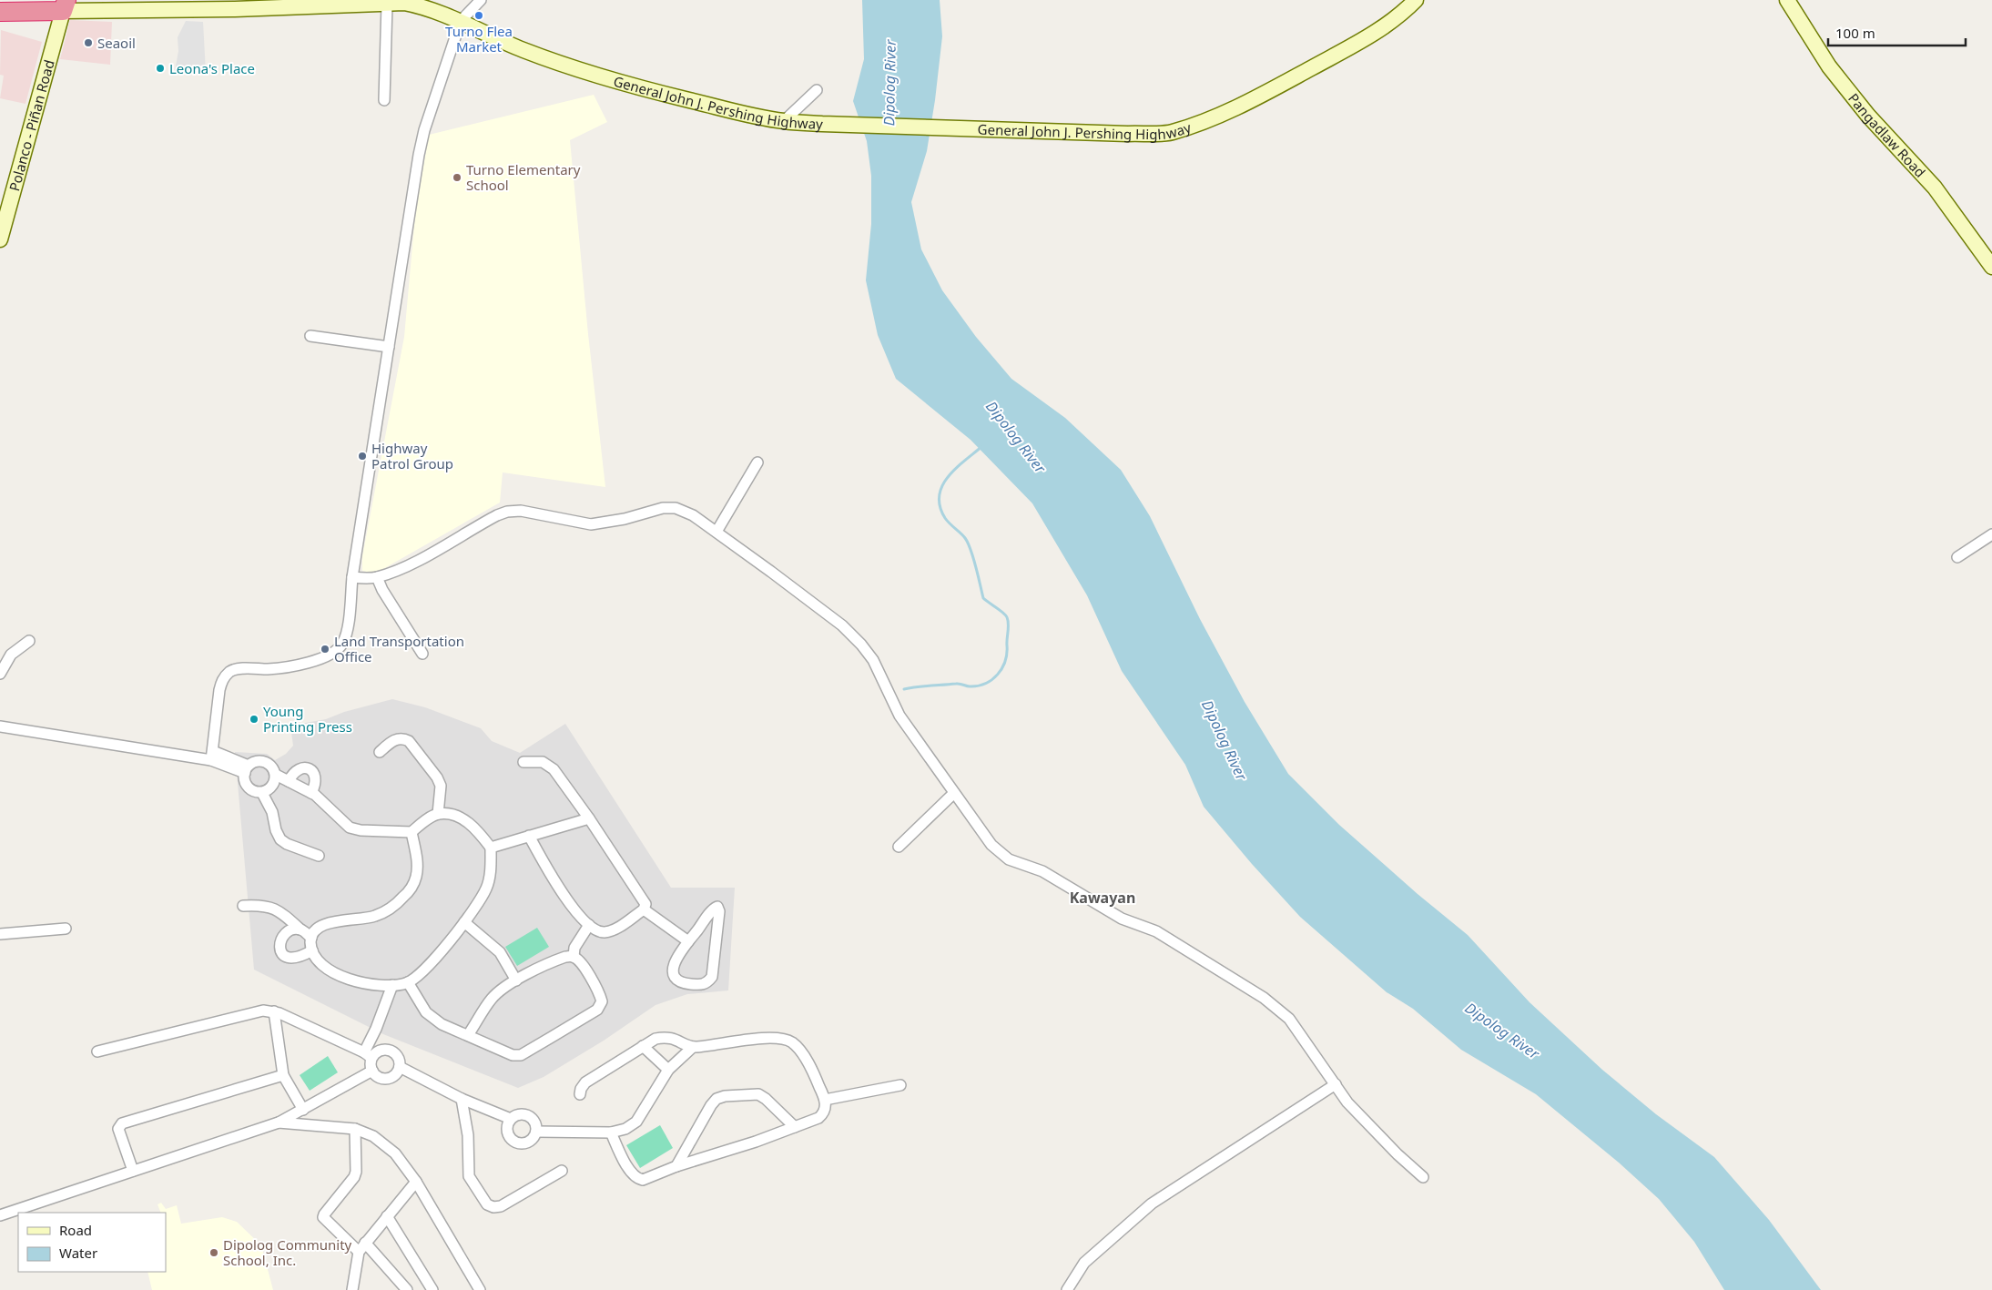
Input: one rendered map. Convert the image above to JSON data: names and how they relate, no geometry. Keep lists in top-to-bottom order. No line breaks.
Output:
{"streets":{"highway":["General John J. Pershing Highway"],"main road":["Polanco - Piñan Road","Pangadlaw Road"]},"crossings":[["General John J. Pershing Highway","Polanco - Piñan Road"]],"districts":["Kawayan"],"water":["Dipolog River"],"places":["Turno Flea Market","Seaoil","Leona's Place","Turno Elementary School","Highway Patrol Group","Land Transportation Office","Young Printing Press","Dipolog Community School, Inc."],"legend":["Road","Water"],"scale_bar":"100 m"}
